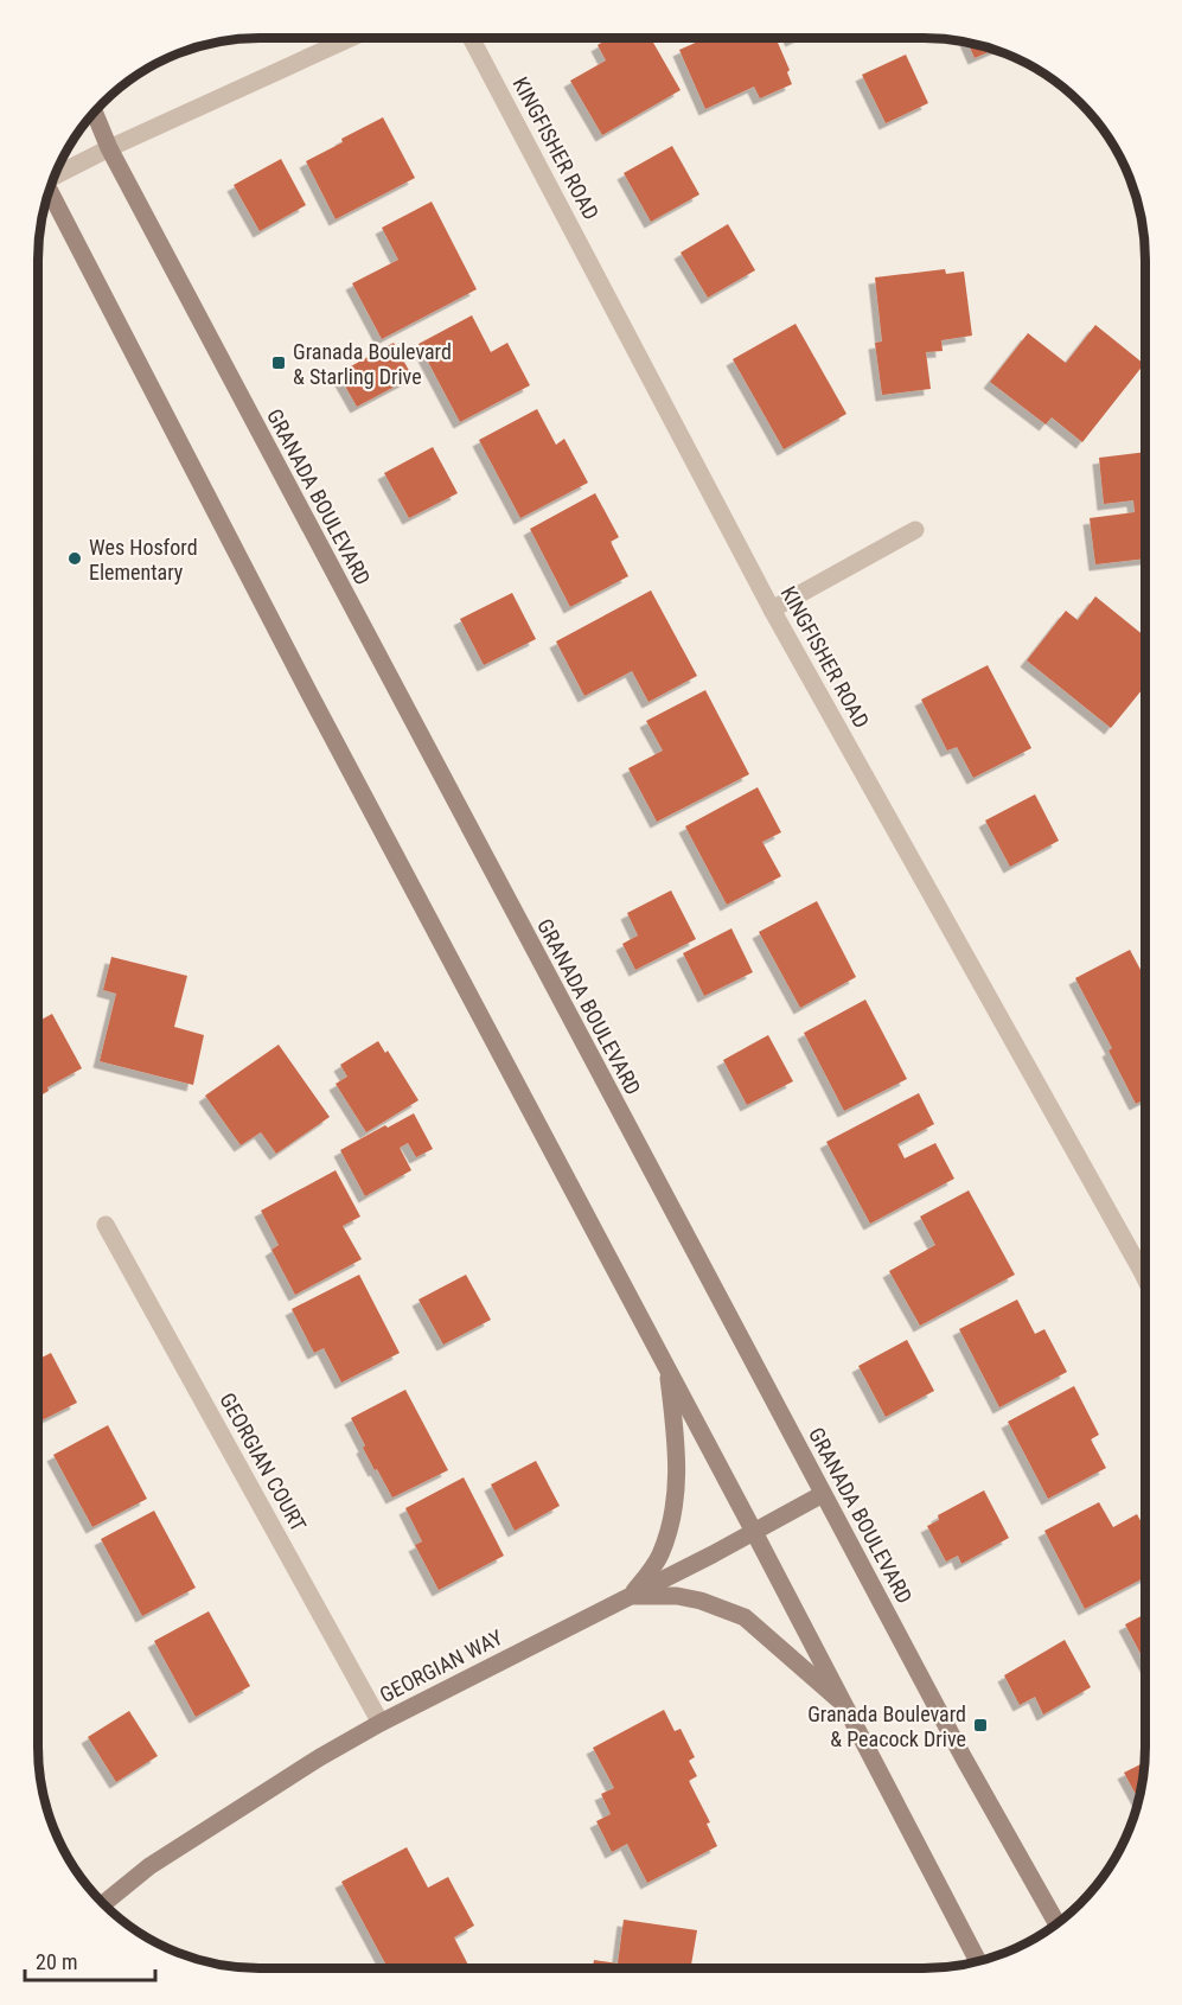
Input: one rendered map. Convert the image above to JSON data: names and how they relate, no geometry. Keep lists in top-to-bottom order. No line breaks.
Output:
{"streets":{"main road":["GRANADA BOULEVARD","GEORGIAN WAY"],"street":["KINGFISHER ROAD","GEORGIAN COURT"]},"crossings":[["GRANADA BOULEVARD","GEORGIAN WAY"],["GEORGIAN COURT","GEORGIAN WAY"]],"places":{"transit":["Granada Boulevard & Starling Drive","Granada Boulevard & Peacock Drive"],"other":["Wes Hosford Elementary"]},"scale_bar":"20 m"}
